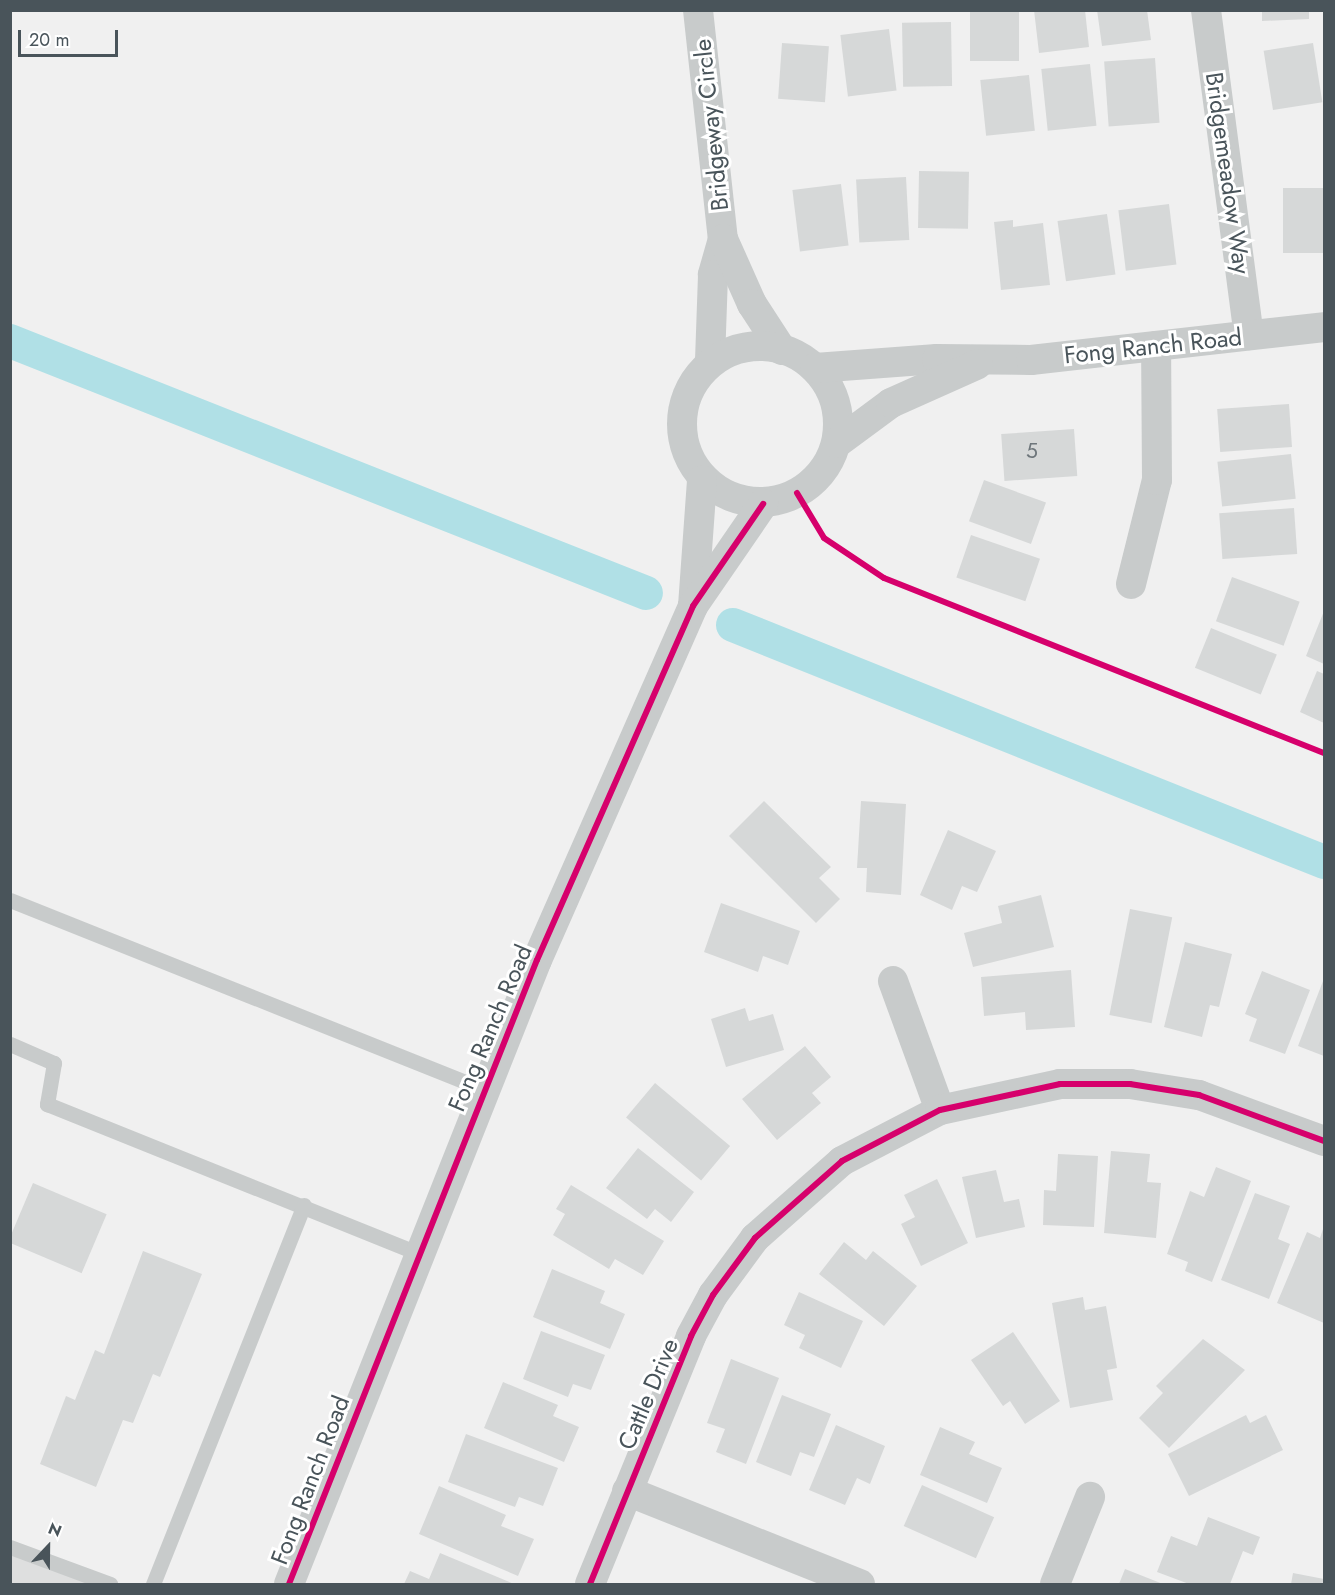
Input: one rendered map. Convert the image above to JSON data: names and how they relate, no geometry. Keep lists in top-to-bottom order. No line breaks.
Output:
{"streets":{"street":["Bridgeway Circle","Bridgemeadow Way","Fong Ranch Road","Cattle Drive"]},"crossings":[["Bridgeway Circle","Fong Ranch Road"],["Bridgemeadow Way","Fong Ranch Road"]],"house_numbers":["5"],"scale_bar":"20 m","north":"top"}
